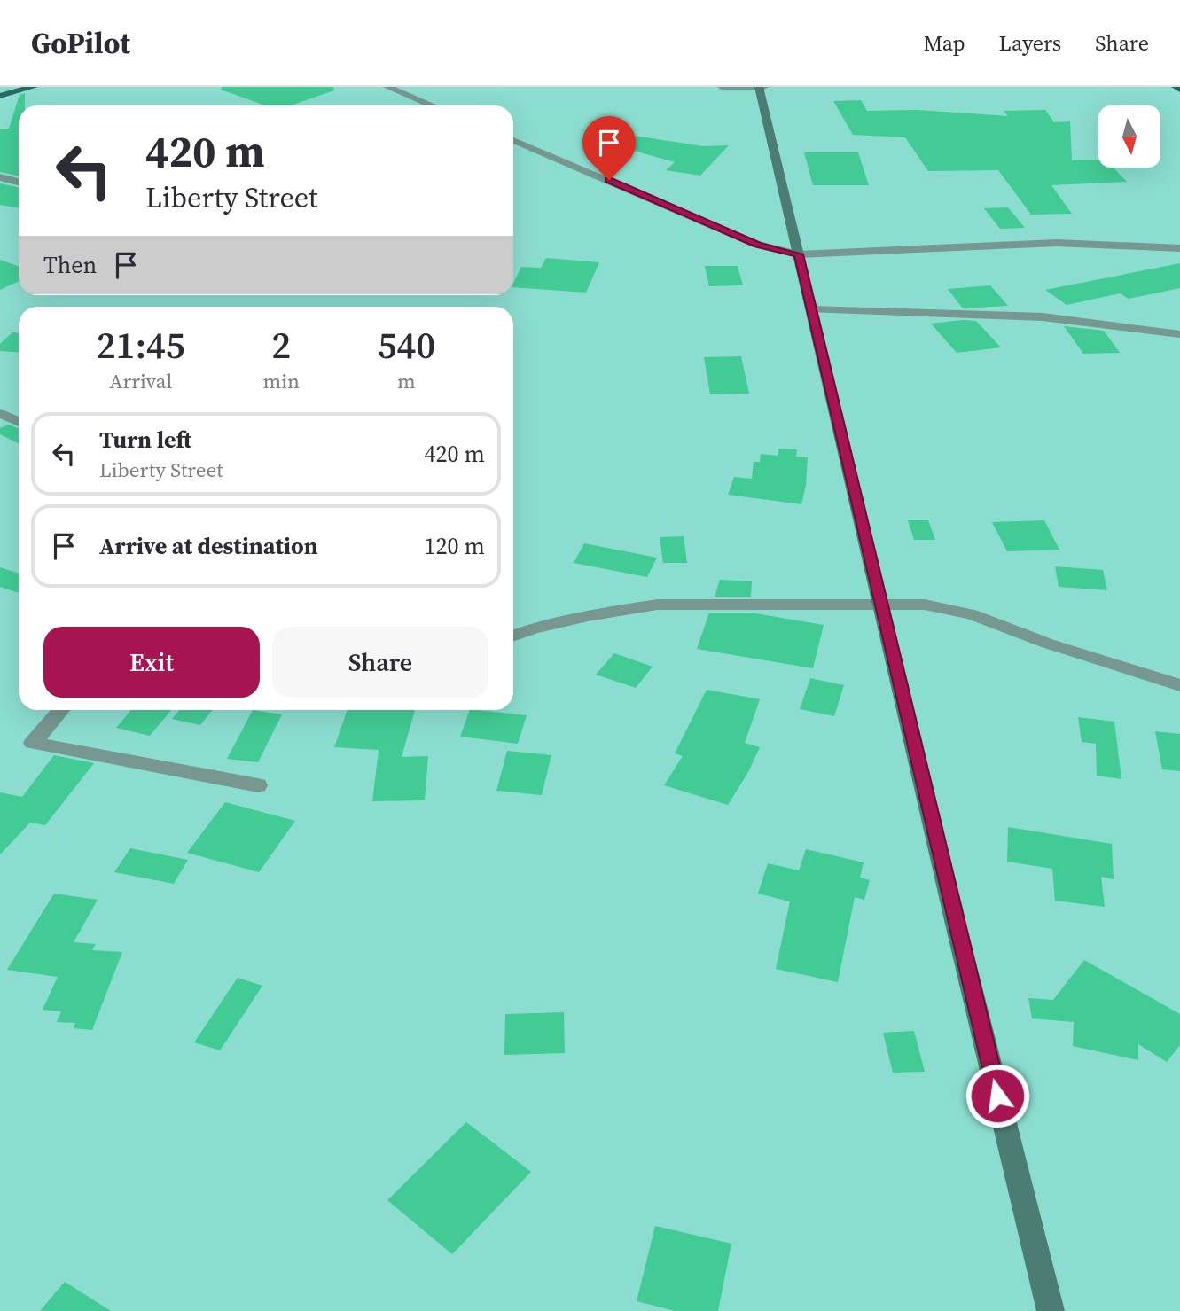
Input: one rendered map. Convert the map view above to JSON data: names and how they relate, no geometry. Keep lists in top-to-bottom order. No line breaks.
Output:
{"north":"bottom","page":{"header":"GoPilot","nav":["Map","Layers","Share"],"turn":["420 m","Liberty Street"],"then":"Then","eta":["21:45","Arrival","2","min","540","m"],"list":[{"name":"Turn left","note":"Liberty Street","value":"420 m"},{"name":"Arrive at destination","value":"120 m"}],"buttons":["Exit","Share"]}}
